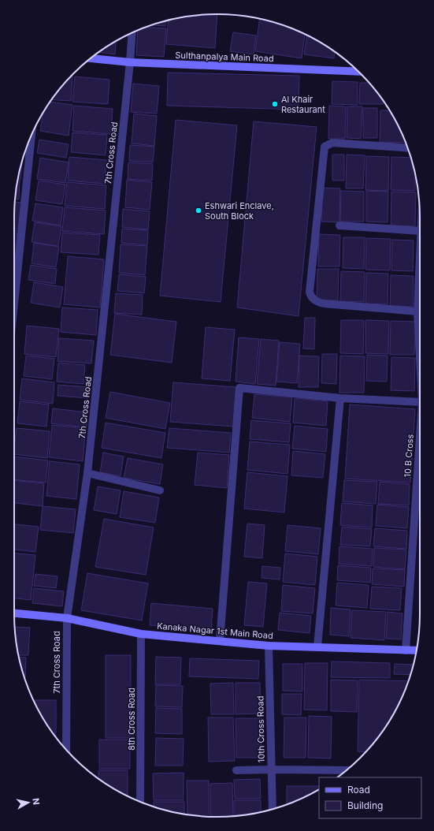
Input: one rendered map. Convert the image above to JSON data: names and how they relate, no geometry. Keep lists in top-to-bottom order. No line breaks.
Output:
{"streets":{"street":["Sulthanpalya Main Road","7th Cross Road","10 B Cross","Kanaka Nagar 1st Main Road","8th Cross Road","10th Cross Road"]},"crossings":[["Sulthanpalya Main Road","7th Cross Road"],["7th Cross Road","Kanaka Nagar 1st Main Road"],["10 B Cross","Kanaka Nagar 1st Main Road"],["Kanaka Nagar 1st Main Road","8th Cross Road"],["Kanaka Nagar 1st Main Road","10th Cross Road"]],"places":["Al Khair Restaurant","Eshwari Enclave, South Block"],"legend":["Road","Building"],"north":"right"}
